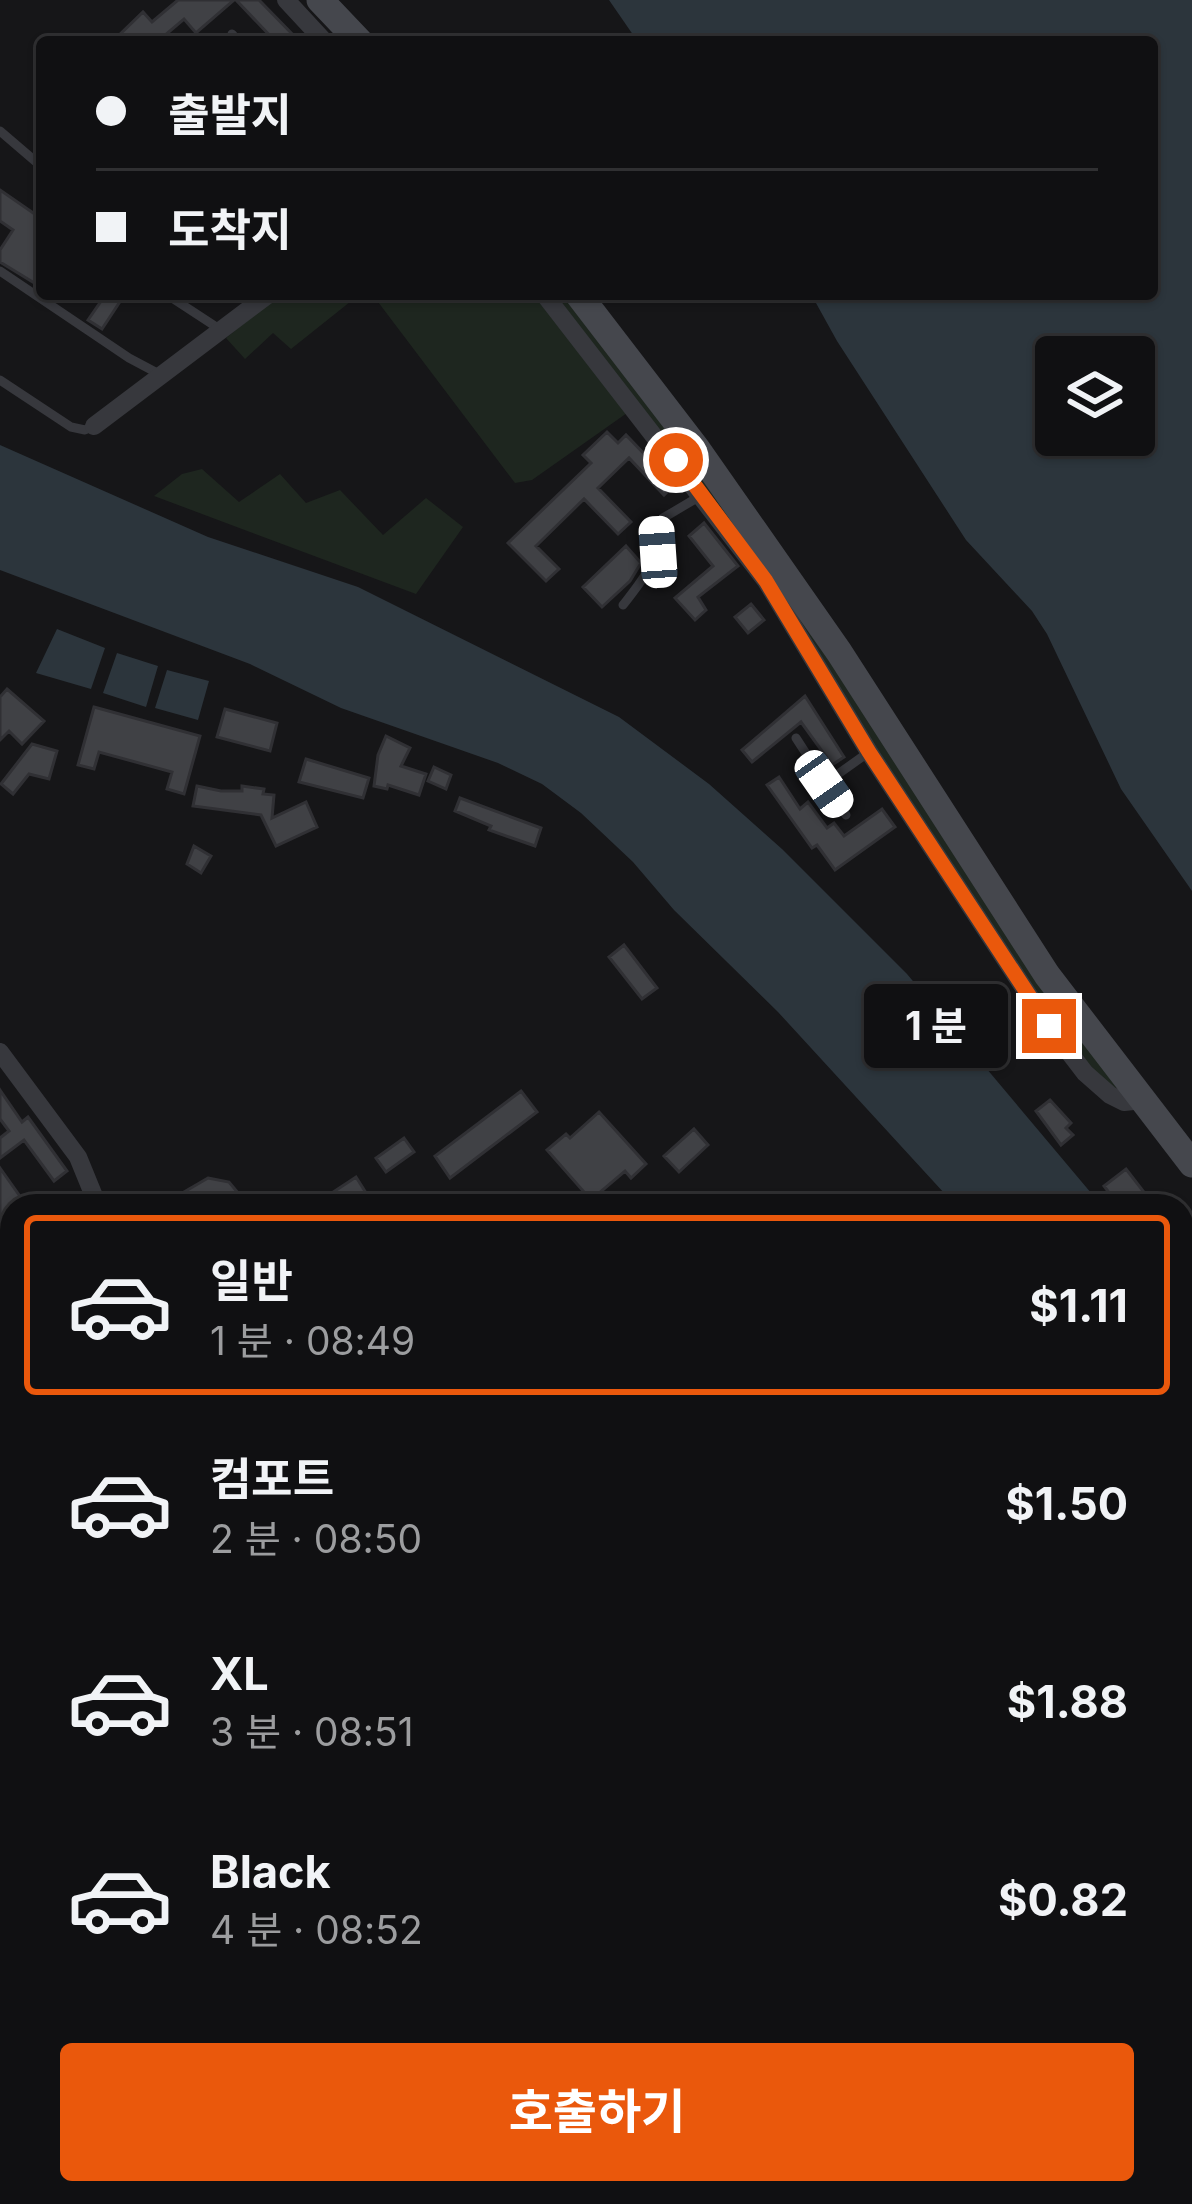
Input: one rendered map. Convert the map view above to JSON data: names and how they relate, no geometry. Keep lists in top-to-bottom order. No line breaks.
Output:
{"page":{"banner":["출발지","도착지"],"bubble":"1 분","list":[{"name":"일반","note":"1 분 · 08:49","value":"$1.11"},{"name":"컴포트","note":"2 분 · 08:50","value":"$1.50"},{"name":"XL","note":"3 분 · 08:51","value":"$1.88"},{"name":"Black","note":"4 분 · 08:52","value":"$0.82"}],"buttons":"호출하기"}}
